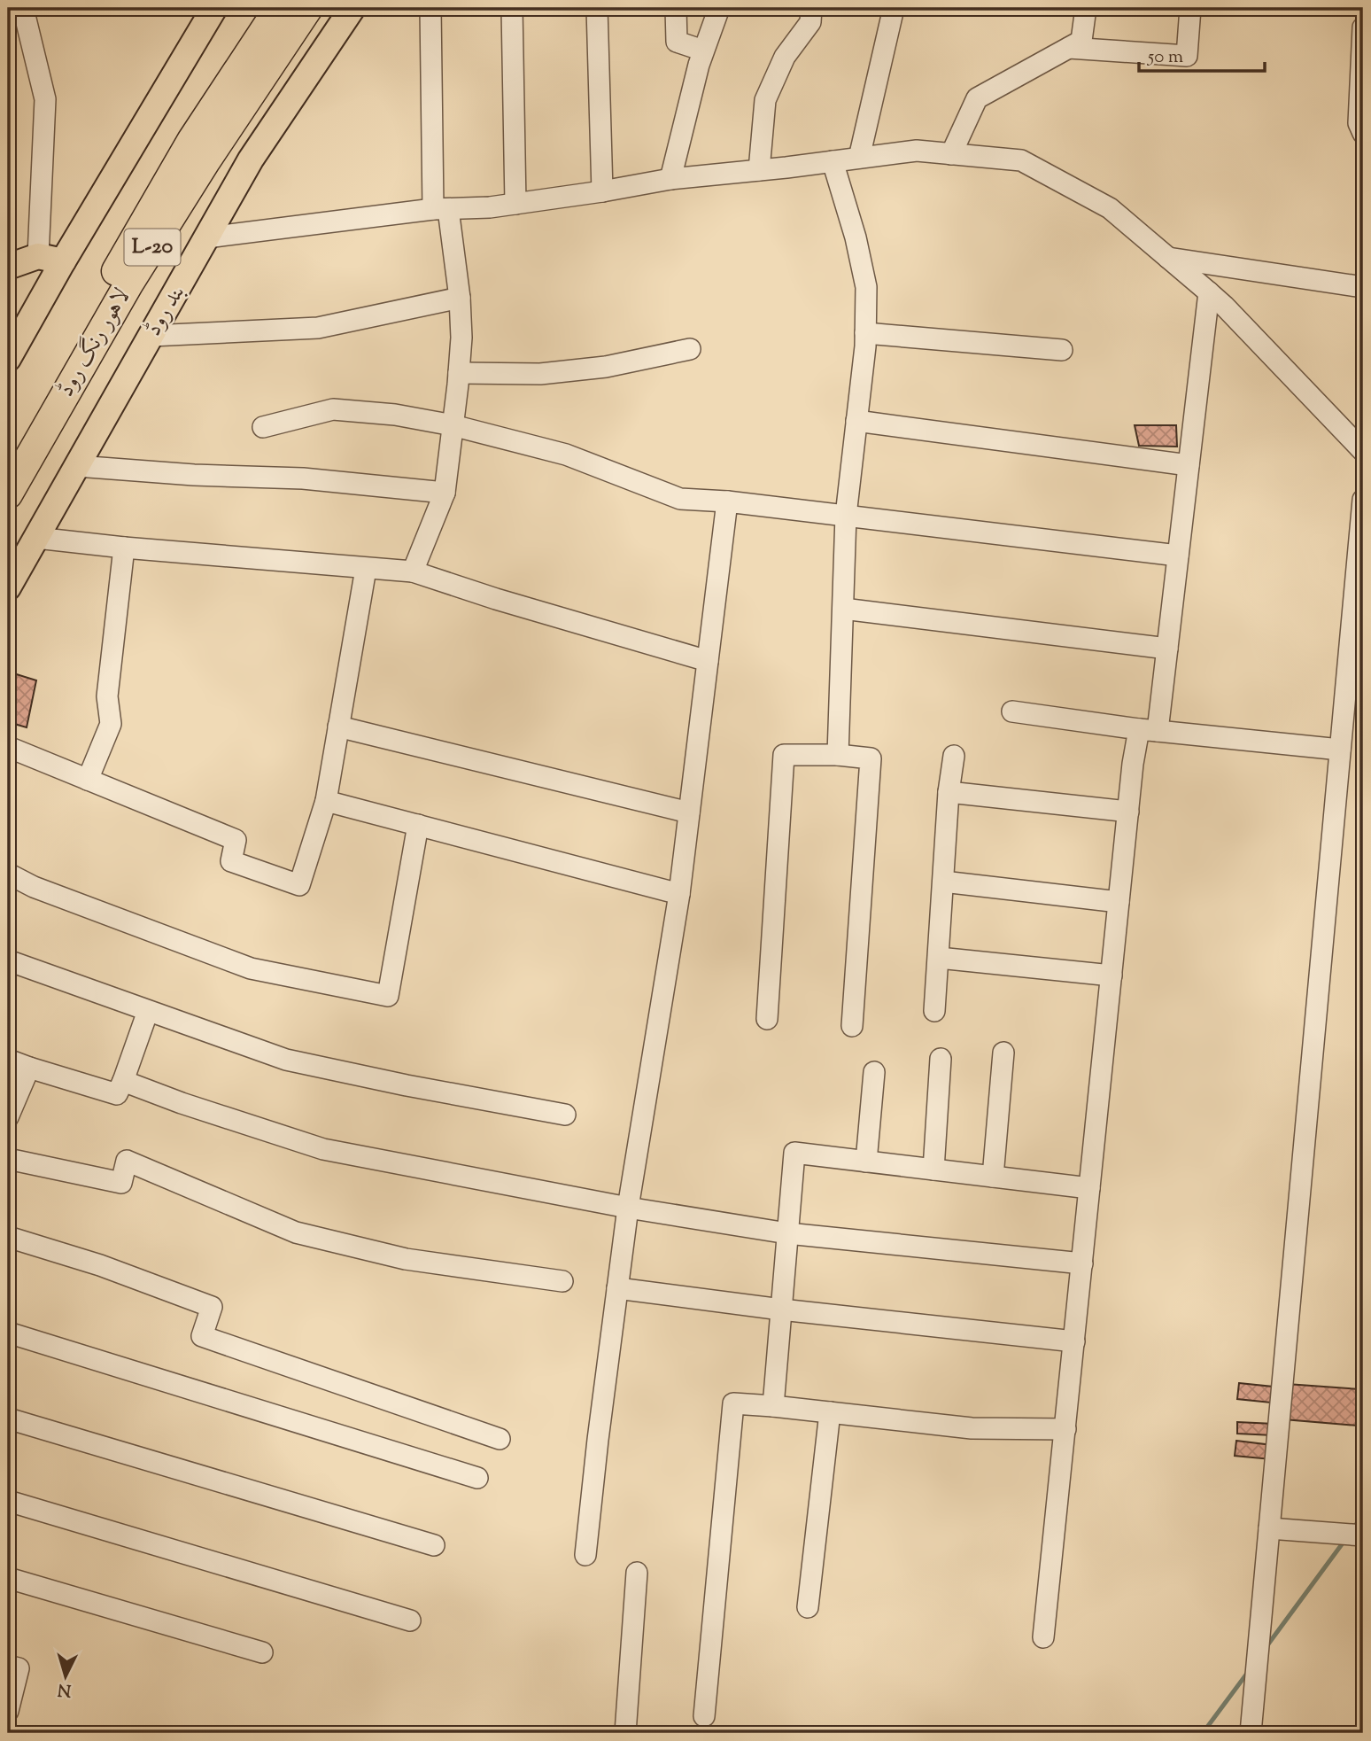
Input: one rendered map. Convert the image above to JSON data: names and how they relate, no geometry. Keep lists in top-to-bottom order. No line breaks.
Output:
{"streets":{"highway":["L-20","لاہور رنگ روڈ"],"main road":["بند روڈ"]},"scale_bar":"50 m","north":"bottom"}
